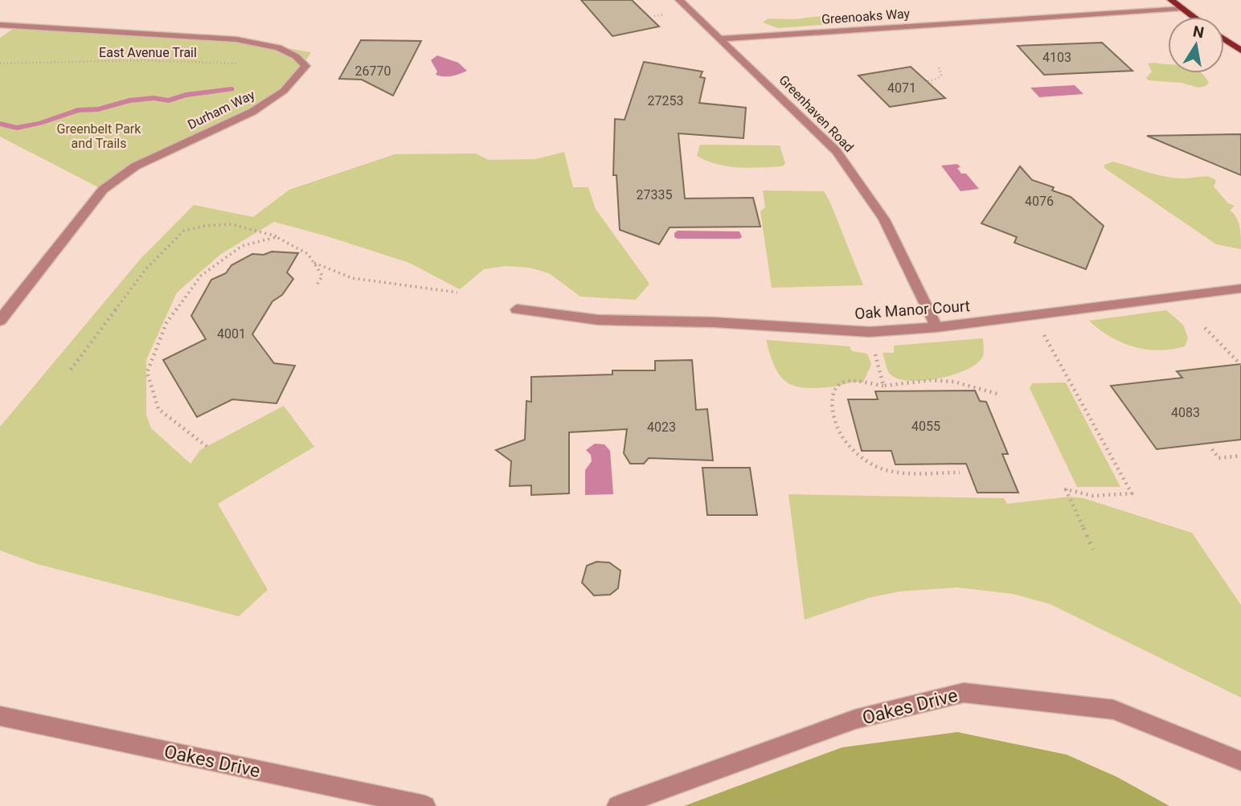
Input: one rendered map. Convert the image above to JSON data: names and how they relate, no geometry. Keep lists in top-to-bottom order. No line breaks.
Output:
{"streets":{"street":["Greenoaks Way","Durham Way","Greenhaven Road","Oak Manor Court","Oakes Drive"],"path":["East Avenue Trail"]},"crossings":[["Greenoaks Way","Greenhaven Road"],["Greenhaven Road","Oak Manor Court"]],"parks":["Greenbelt Park and Trails"],"house_numbers":["4103","26770","4071","27253","27335","4076","4001","4083","4055","4023"],"north":"top"}
